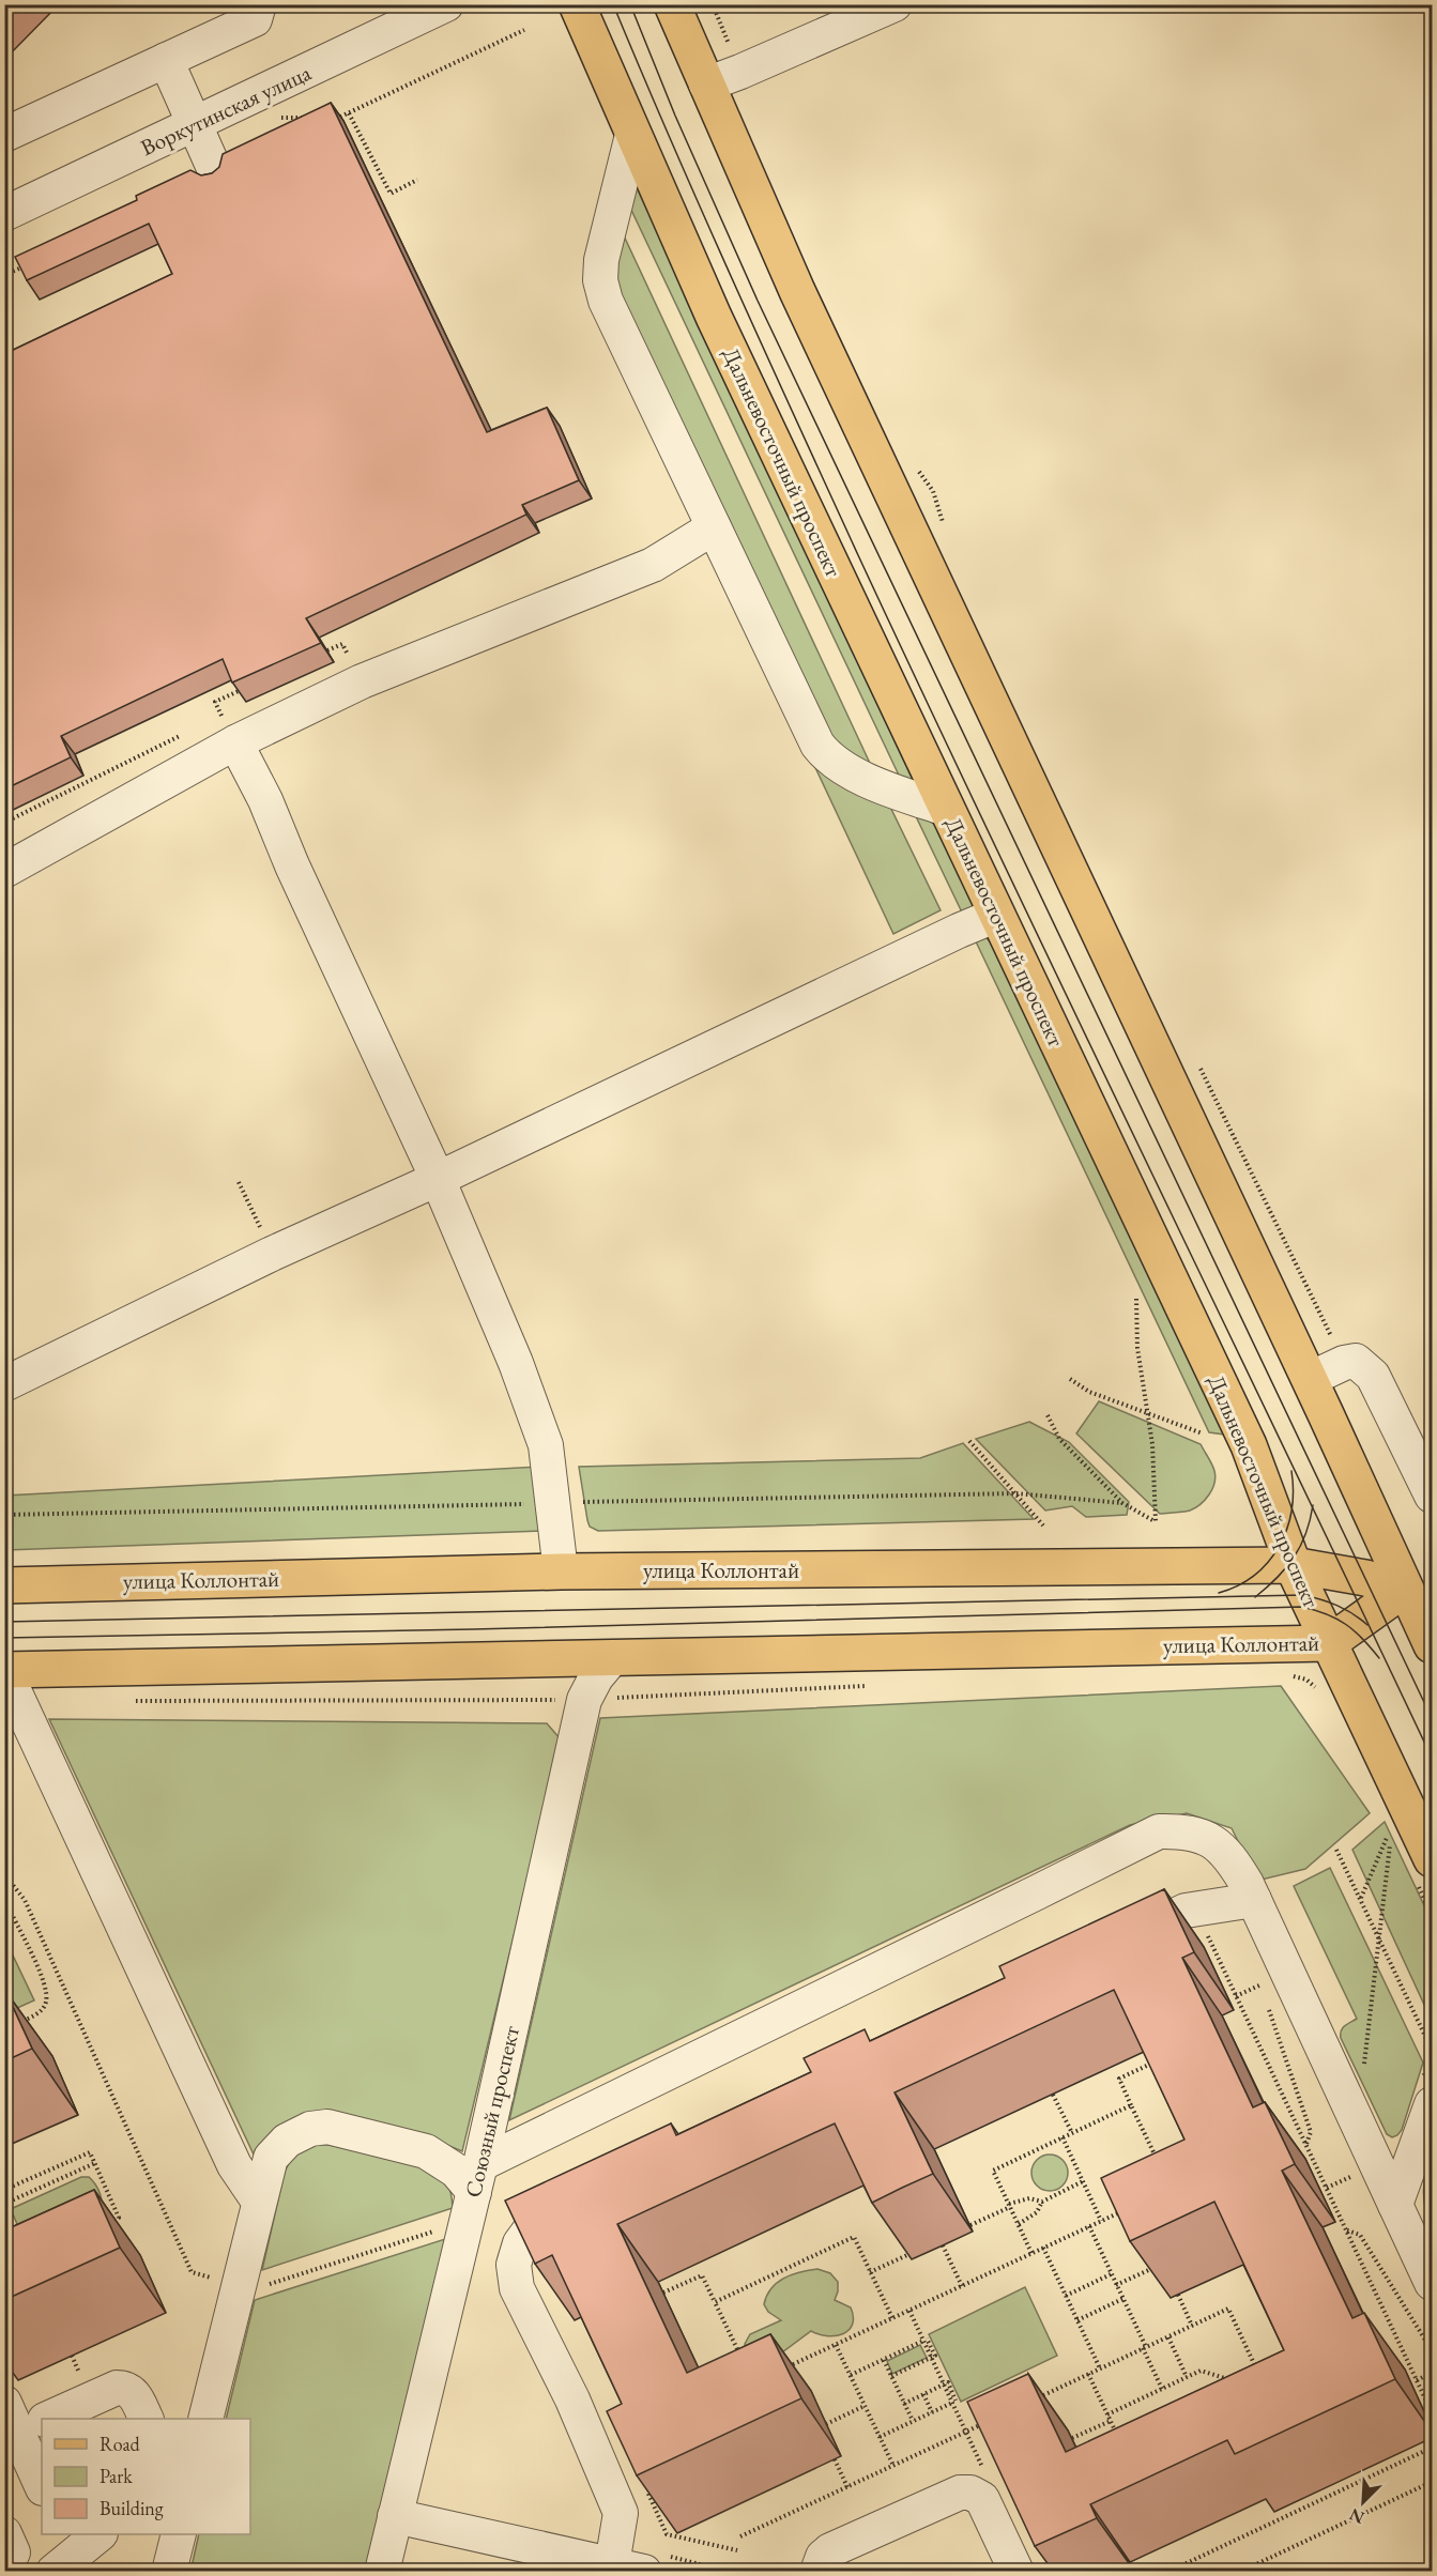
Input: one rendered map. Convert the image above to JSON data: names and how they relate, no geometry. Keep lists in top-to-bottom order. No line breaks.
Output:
{"streets":{"main road":["Дальневосточный проспект","улица Коллонтай"],"street":["Воркутинская улица","Союзный проспект"]},"crossings":[["Дальневосточный проспект","улица Коллонтай"],["улица Коллонтай","Союзный проспект"]],"legend":["Road","Park","Building"],"north":"bottom left"}
